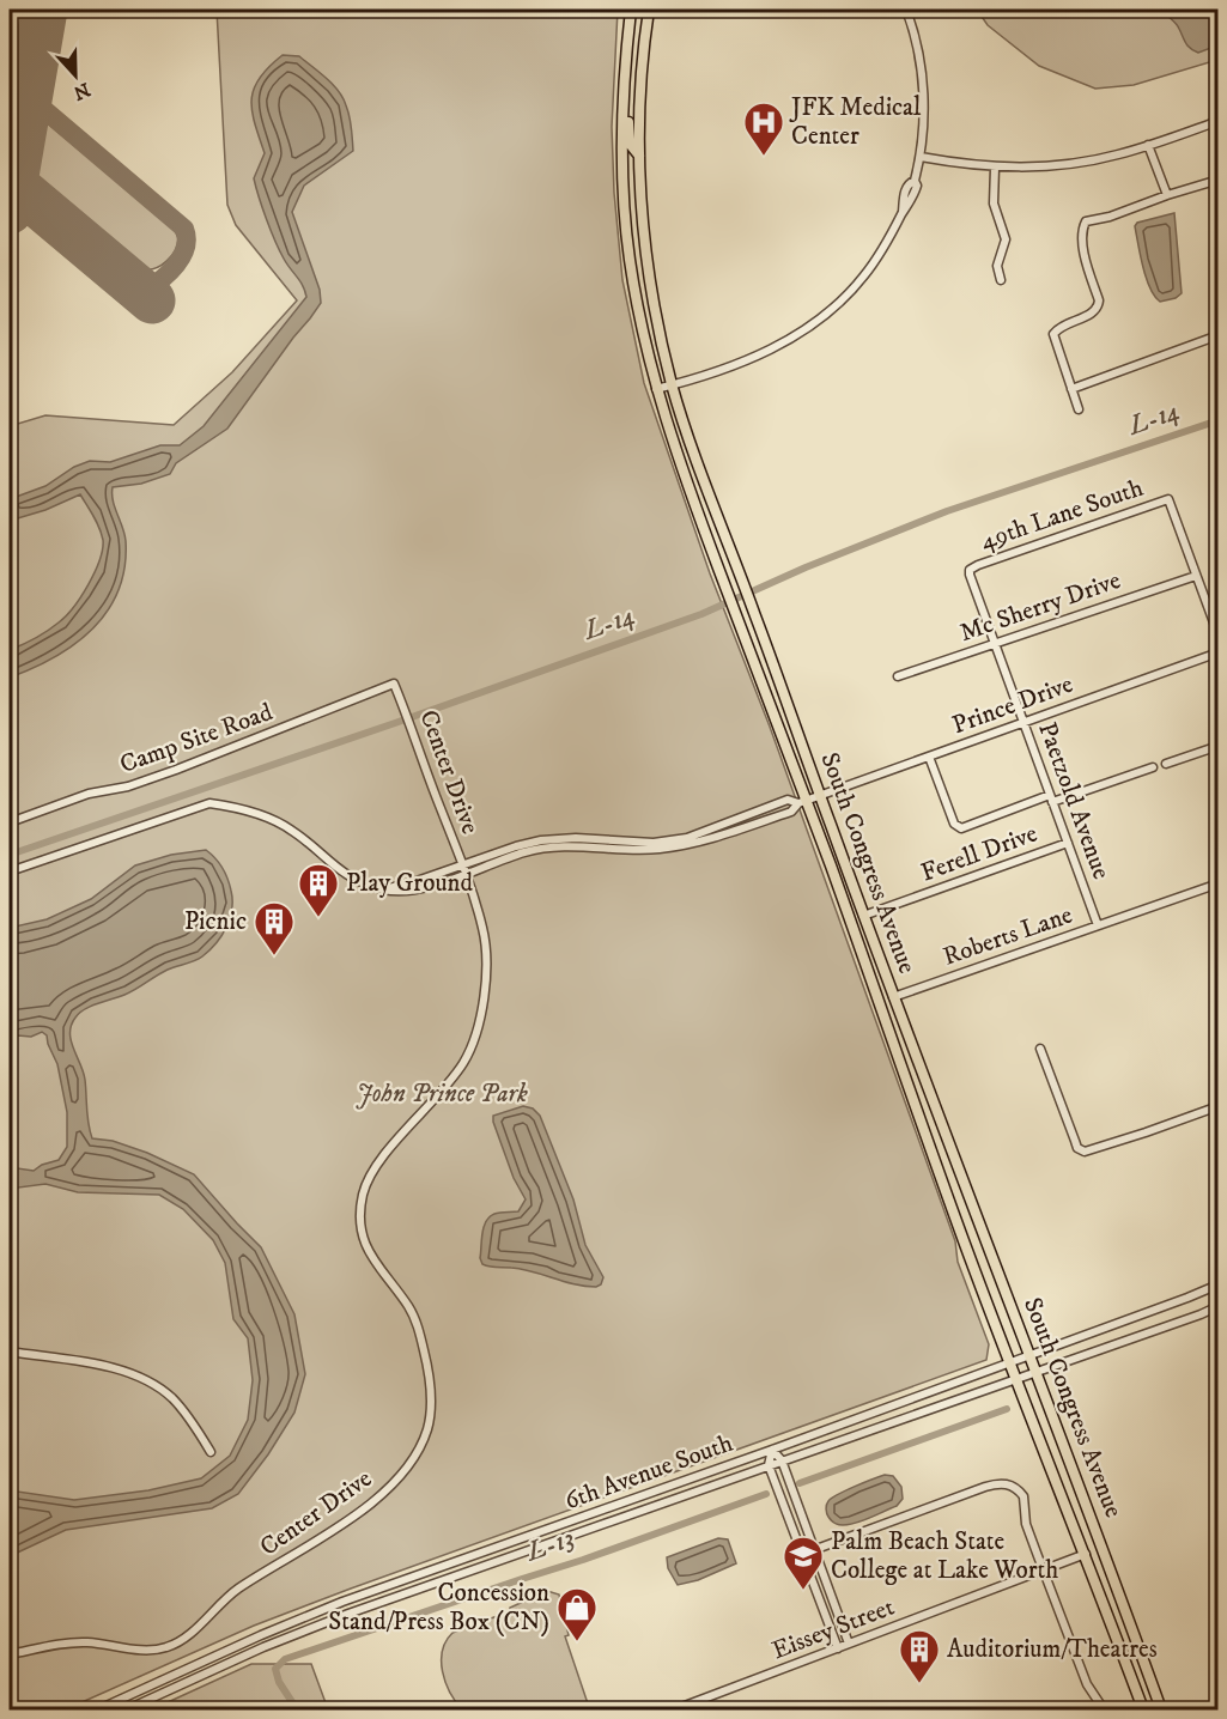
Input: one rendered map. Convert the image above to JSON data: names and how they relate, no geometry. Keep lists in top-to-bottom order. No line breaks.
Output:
{"streets":{"main road":["South Congress Avenue"],"street":["49th Lane South","Mc Sherry Drive","Prince Drive","Camp Site Road","Center Drive","Paetzold Avenue","Ferell Drive","Roberts Lane","6th Avenue South","Eissey Street"]},"crossings":[["49th Lane South","Mc Sherry Drive"],["49th Lane South","Paetzold Avenue"],["Mc Sherry Drive","Paetzold Avenue"],["Prince Drive","Center Drive"],["Prince Drive","Paetzold Avenue"],["Prince Drive","South Congress Avenue"],["Camp Site Road","Center Drive"],["Paetzold Avenue","Ferell Drive"],["Paetzold Avenue","Roberts Lane"],["Ferell Drive","South Congress Avenue"],["South Congress Avenue","Roberts Lane"],["South Congress Avenue","6th Avenue South"],["South Congress Avenue","Eissey Street"]],"water":["L-14","L-13"],"parks":["John Prince Park"],"places":{"hospital":["JFK Medical Center"],"building":["Play Ground","Picnic","Auditorium/Theatres"],"school or university":["Palm Beach State College at Lake Worth"],"shop":["Concession Stand/Press Box (CN)"]},"north":"bottom"}
